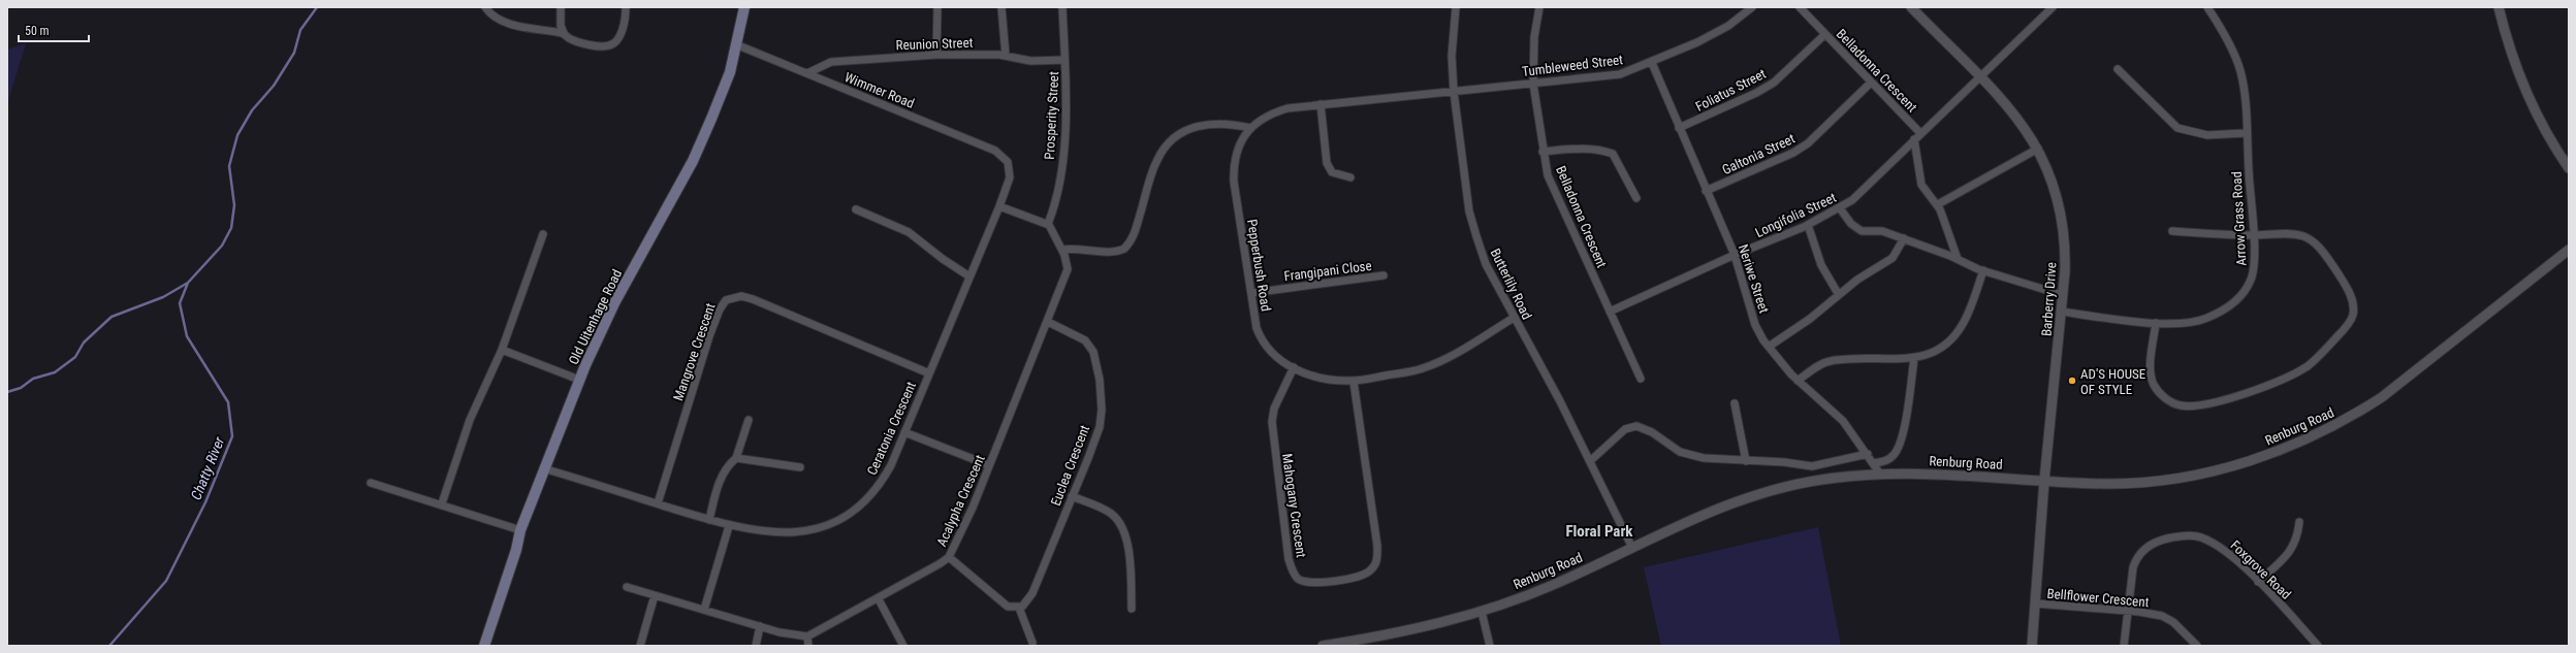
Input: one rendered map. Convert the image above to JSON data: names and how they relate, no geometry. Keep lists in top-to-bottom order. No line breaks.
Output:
{"streets":{"main road":["Old Uitenhage Road"],"street":["Reunion Street","Tumbleweed Street","Belladonna Crescent","Wimmer Road","Foliatus Street","Prosperity Street","Galtonia Street","Longifolia Street","Arrow Grass Road","Pepperbush Road","Frangipani Close","Neriwe Street","Butterlily Road","Barberry Drive","Mangrove Crescent","Renburg Road","Ceratonia Crescent","Euclea Crescent","Acalypha Crescent","Mahogany Crescent","Foxgrove Road","Bellflower Crescent"]},"crossings":[["Reunion Street","Wimmer Road"],["Reunion Street","Prosperity Street"],["Tumbleweed Street","Belladonna Crescent"],["Tumbleweed Street","Pepperbush Road"],["Tumbleweed Street","Neriwe Street"],["Tumbleweed Street","Butterlily Road"],["Belladonna Crescent","Foliatus Street"],["Belladonna Crescent","Galtonia Street"],["Belladonna Crescent","Longifolia Street"],["Wimmer Road","Old Uitenhage Road"],["Wimmer Road","Ceratonia Crescent"],["Foliatus Street","Neriwe Street"],["Prosperity Street","Acalypha Crescent"],["Galtonia Street","Neriwe Street"],["Longifolia Street","Neriwe Street"],["Longifolia Street","Barberry Drive"],["Arrow Grass Road","Barberry Drive"],["Pepperbush Road","Frangipani Close"],["Pepperbush Road","Butterlily Road"],["Pepperbush Road","Mahogany Crescent"],["Neriwe Street","Renburg Road"],["Butterlily Road","Renburg Road"],["Barberry Drive","Renburg Road"],["Barberry Drive","Bellflower Crescent"],["Old Uitenhage Road","Ceratonia Crescent"],["Mangrove Crescent","Ceratonia Crescent"],["Euclea Crescent","Acalypha Crescent"],["Foxgrove Road","Bellflower Crescent"]],"districts":["Floral Park"],"water":["Chatty River"],"places":["AD'S HOUSE OF STYLE"],"scale_bar":"50 m"}
